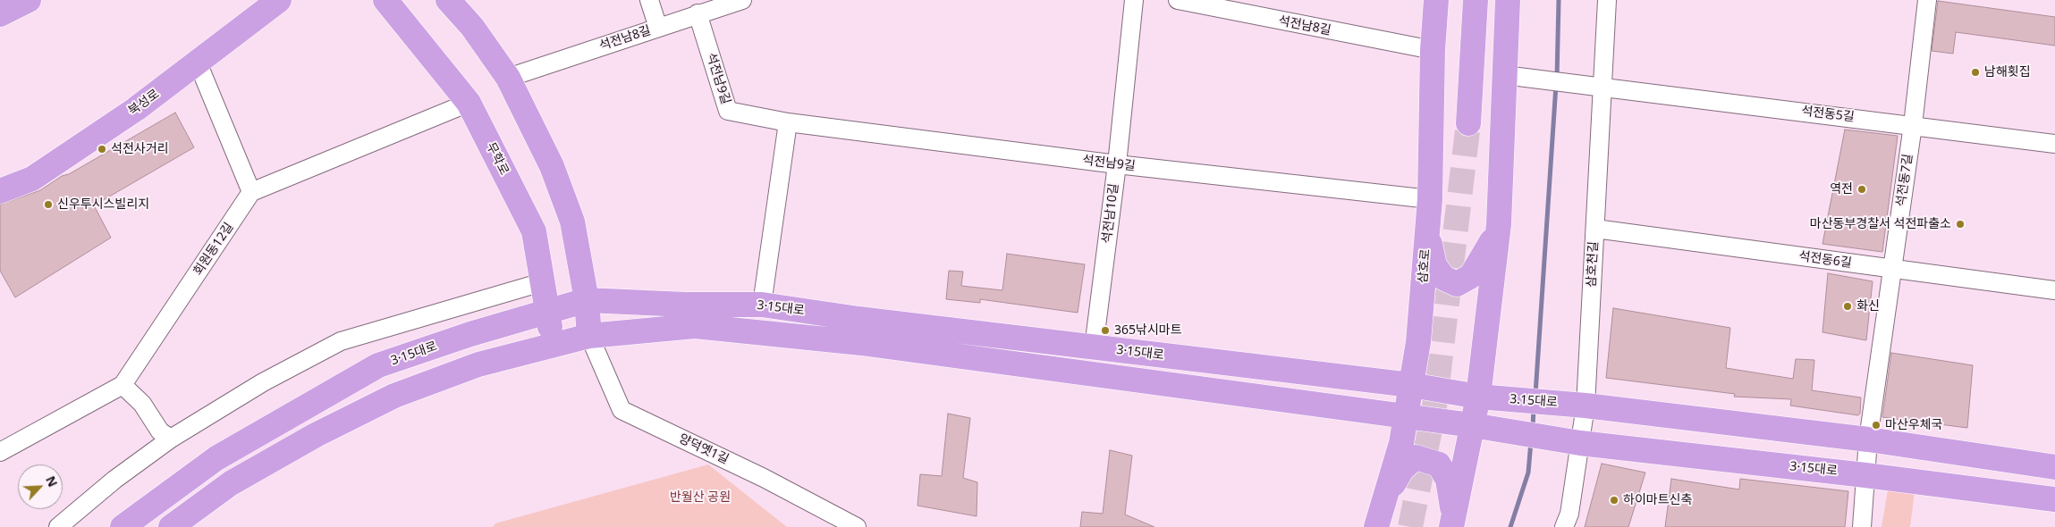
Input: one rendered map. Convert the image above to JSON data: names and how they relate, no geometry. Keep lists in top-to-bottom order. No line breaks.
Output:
{"streets":{"main road":["북성로","무학로","삼호로","3·15대로","3.15대로"],"street":["석전남8길","석전남9길","석전동5길","석전동7길","석전남10길","회원동12길","석전동6길","삼호천길","양덕옛1길"]},"crossings":[["석전남8길","석전남9길"],["석전남8길","삼호로"],["석전남9길","석전남10길"],["석전남9길","삼호로"],["석전동5길","석전동7길"],["석전동5길","삼호천길"],["무학로","3·15대로"],["석전동7길","석전동6길"],["석전동7길","3·15대로"],["석전남10길","3·15대로"],["석전동6길","삼호천길"],["삼호천길","3·15대로"],["삼호천길","3.15대로"],["삼호로","3·15대로"],["3·15대로","3.15대로"]],"parks":["반월산 공원"],"places":["남해횟집","석전사거리","역전","신우투시스빌리지","마산동부경찰서 석전파출소","화신","365낚시마트","마산우체국","하이마트신축"],"north":"top right"}
